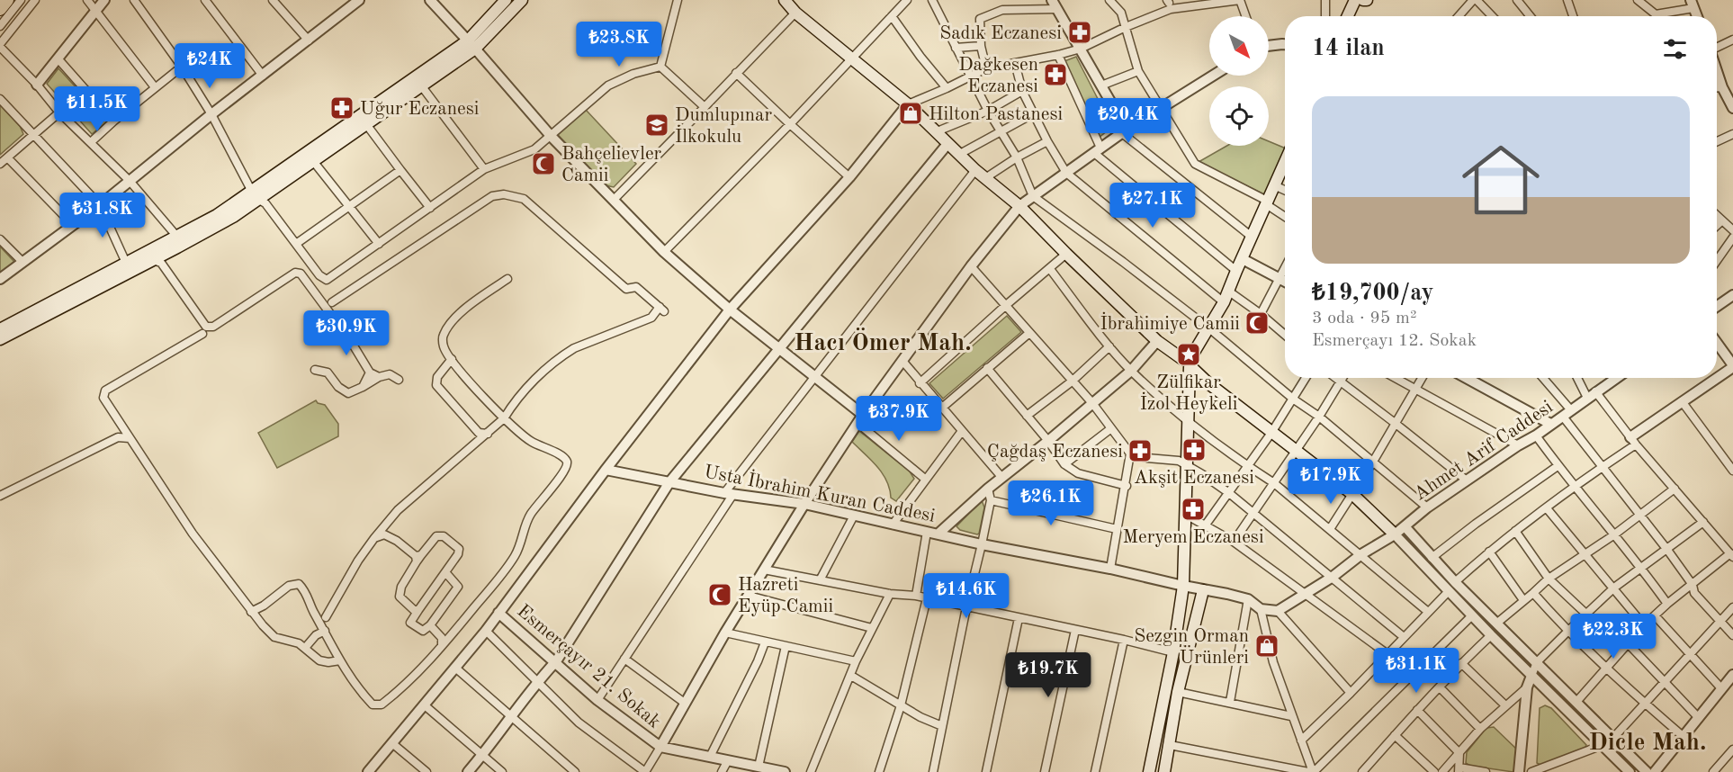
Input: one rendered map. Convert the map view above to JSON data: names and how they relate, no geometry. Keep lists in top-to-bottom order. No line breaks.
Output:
{"streets":{"street":["Ahmet Arif Caddesi","Usta İbrahim Kuran Caddesi","Esmerçayır 21. Sokak"]},"districts":["Hacı Ömer Mah.","Dicle Mah."],"places":{"pharmacy":["Sadık Eczanesi","Dağkesen Eczanesi","Uğur Eczanesi","Akşit Eczanesi","Çağdaş Eczanesi","Meryem Eczanesi"],"shop":["Hilton Pastanesi","Sezgin Orman Ürünleri"],"school or university":["Dumlupınar İlkokulu"],"mosque":["Bahçelievler Camii","İbrahimiye Camii","Hazreti Eyüp Camii"],"place":["Zülfikar İzol Heykeli"]},"north":"bottom right","page":{"heading":"14 ilan","price":["₺23.8K","₺24K","₺11.5K","₺20.4K","₺27.1K","₺31.8K","₺30.9K","₺37.9K","₺17.9K","₺26.1K","₺14.6K","₺22.3K","₺31.1K","₺19.7K"],"list":[{"name":"₺19,700/ay","note":"3 oda · 95 m² · Esmerçayı 12. Sokak"}]}}
